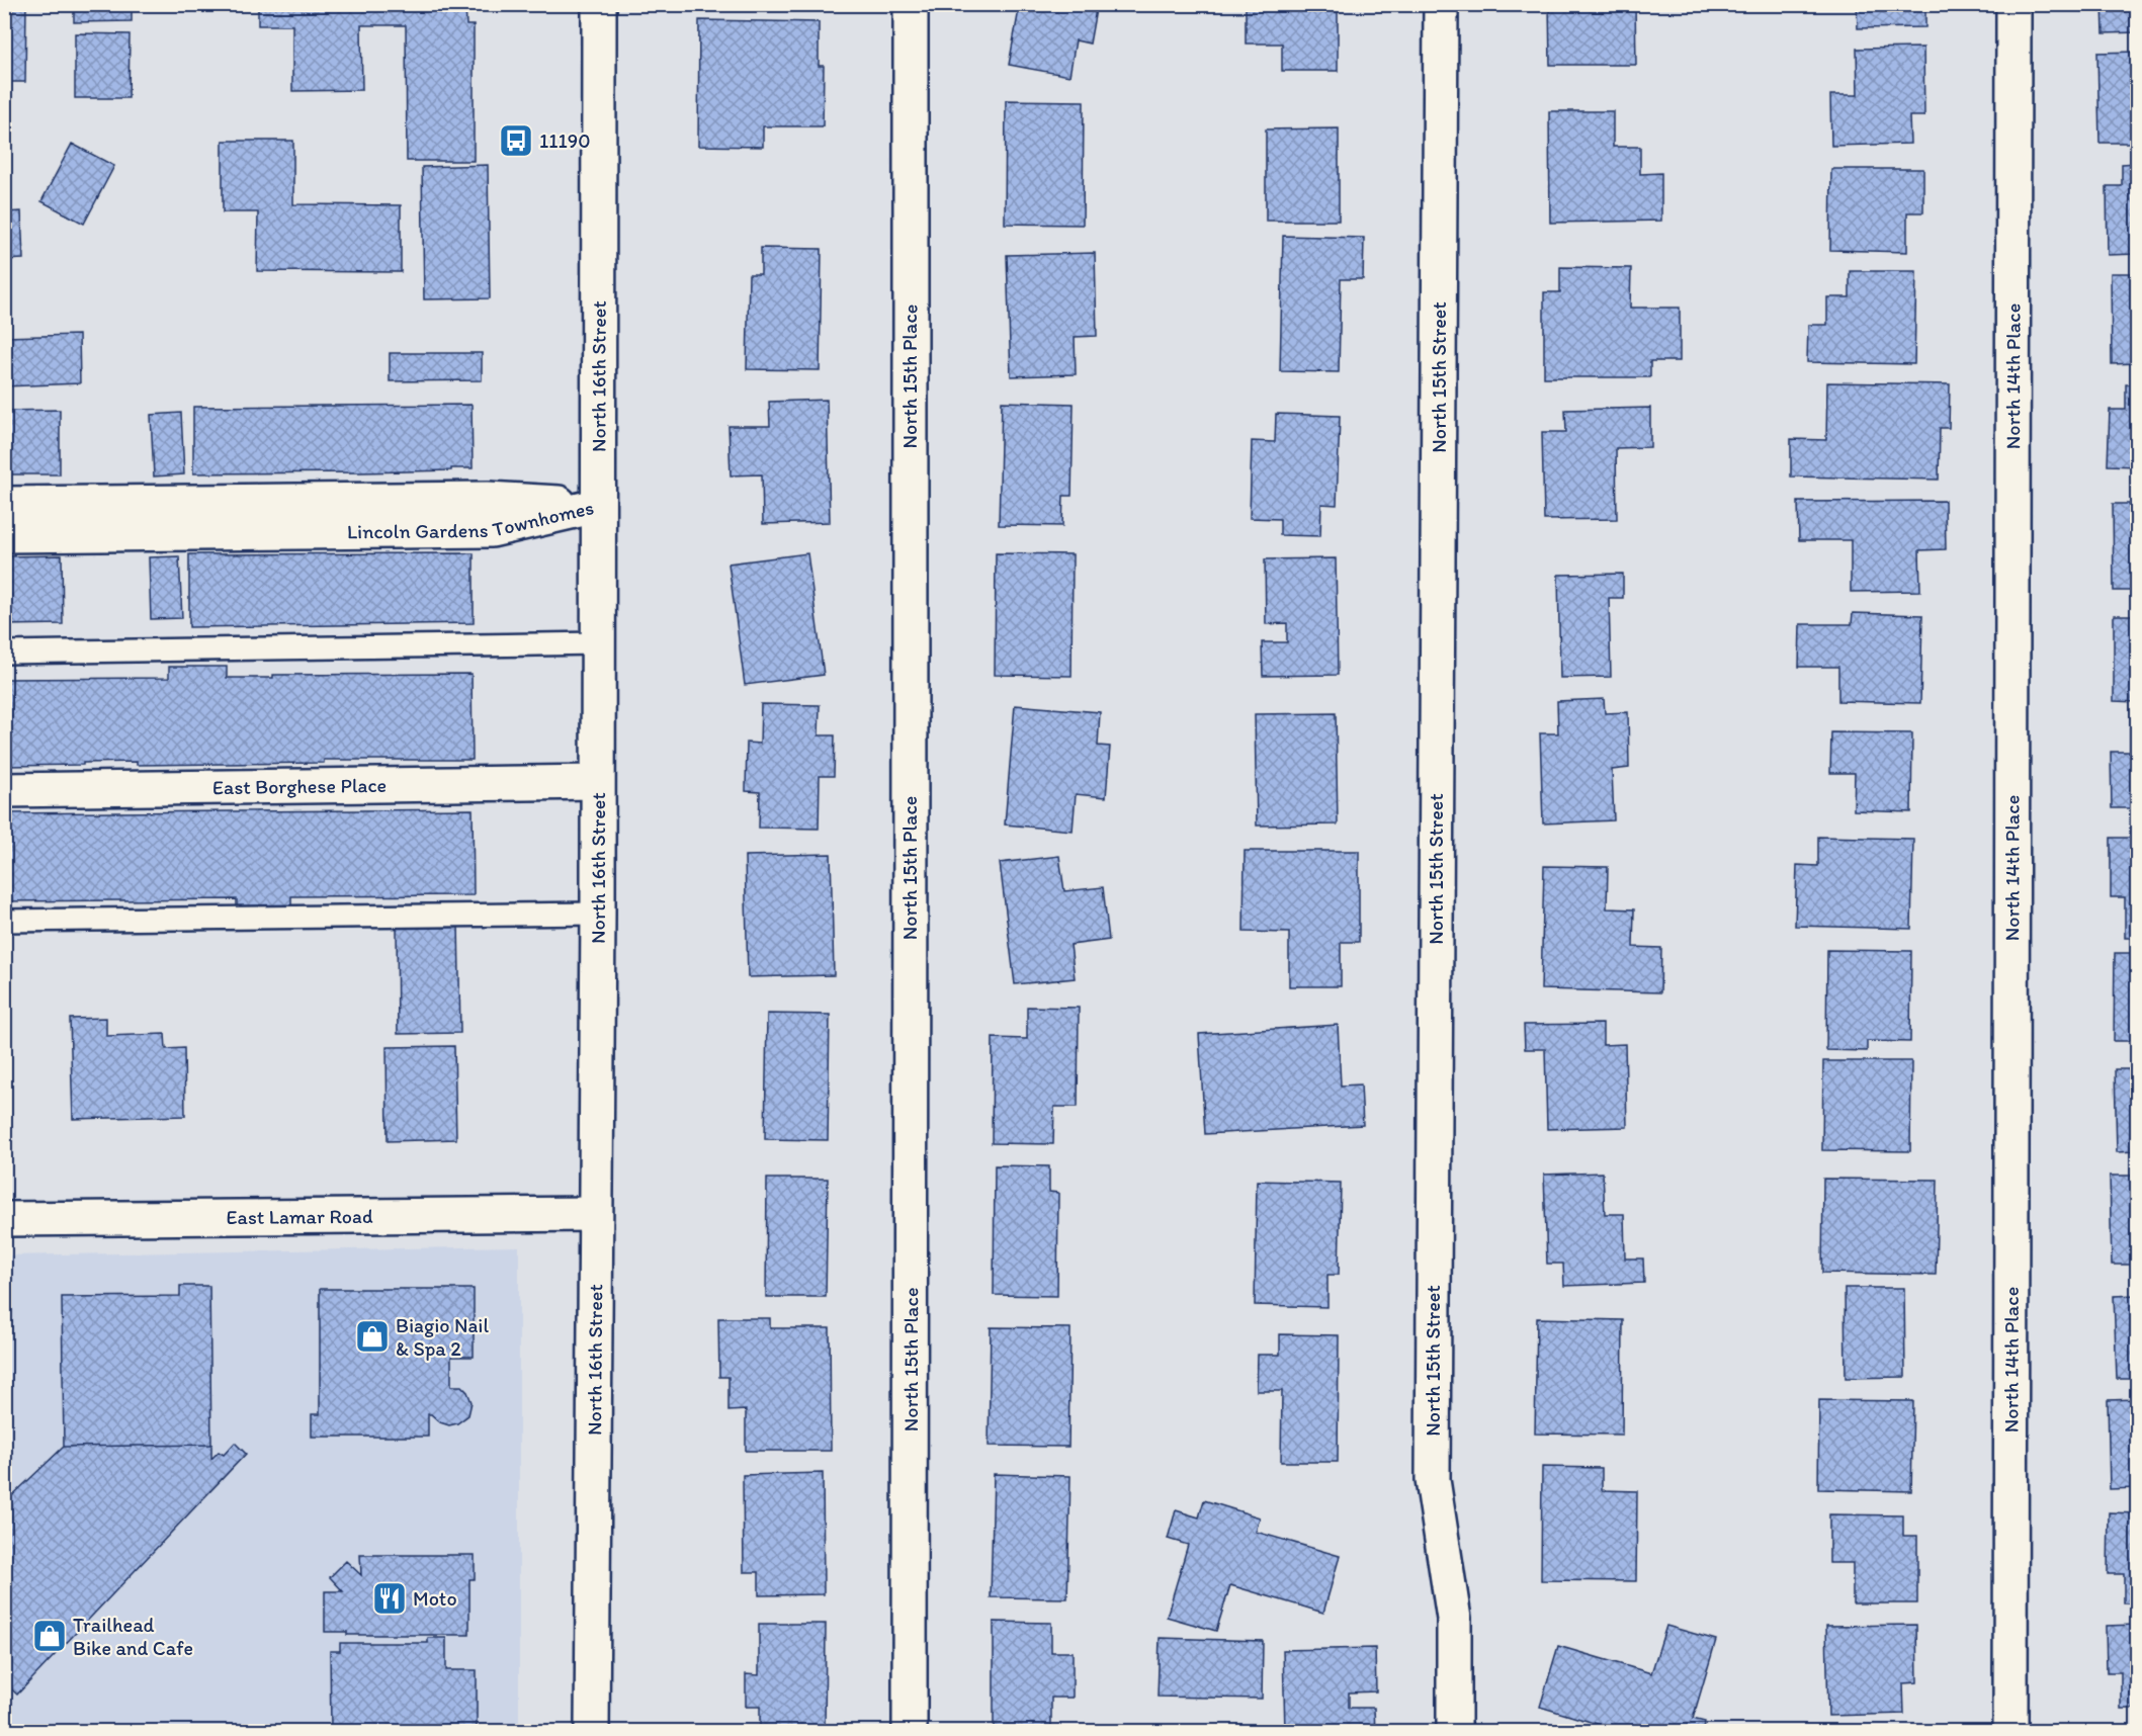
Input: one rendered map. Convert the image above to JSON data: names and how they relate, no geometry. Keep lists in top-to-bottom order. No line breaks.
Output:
{"streets":{"street":["North 16th Street","North 15th Place","North 14th Place","North 15th Street","Lincoln Gardens Townhomes","East Borghese Place","East Lamar Road"]},"crossings":[["North 16th Street","Lincoln Gardens Townhomes"],["North 16th Street","East Borghese Place"],["North 16th Street","East Lamar Road"]],"places":{"bus stop":["11190"],"shop":["Biagio Nail & Spa 2","Trailhead Bike and Cafe"],"restaurant":["Moto"]}}
